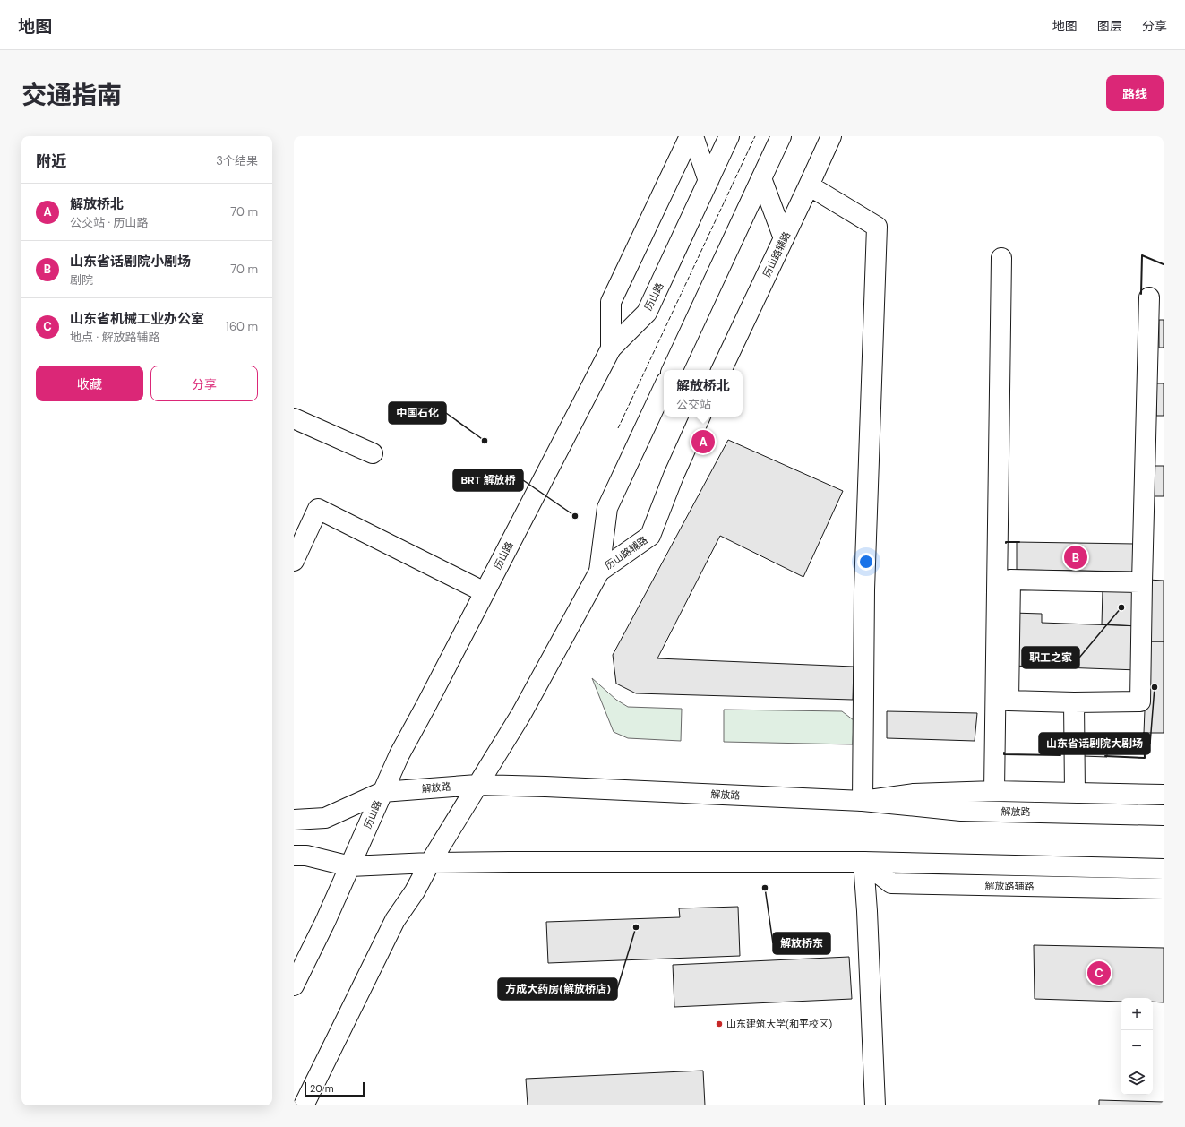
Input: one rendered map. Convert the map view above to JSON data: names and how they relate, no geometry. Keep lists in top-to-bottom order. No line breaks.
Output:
{"streets":{"main road":["历山路辅路","历山路","解放路","解放路辅路"]},"crossings":[["历山路","解放路"]],"places":["中国石化","BRT 解放桥","职工之家","山东省话剧院大剧场","解放桥东","方成大药房(解放桥店)","山东建筑大学(和平校区)"],"scale_bar":"20 m","page":{"header":"地图","nav":["地图","图层","分享"],"title":"交通指南","buttons":["路线",["收藏","分享"]],"heading":["附近","3个结果"],"list":[{"mark":"A","name":"解放桥北","note":"公交站 · 历山路","value":"70 m"},{"mark":"B","name":"山东省话剧院小剧场","note":"剧院","value":"70 m"},{"mark":"C","name":"山东省机械工业办公室","note":"地点 · 解放路辅路","value":"160 m"}],"popup":["解放桥北","公交站"],"pins":["A","B","C"],"map_buttons":["+","−"],"scale":"20 m"}}
